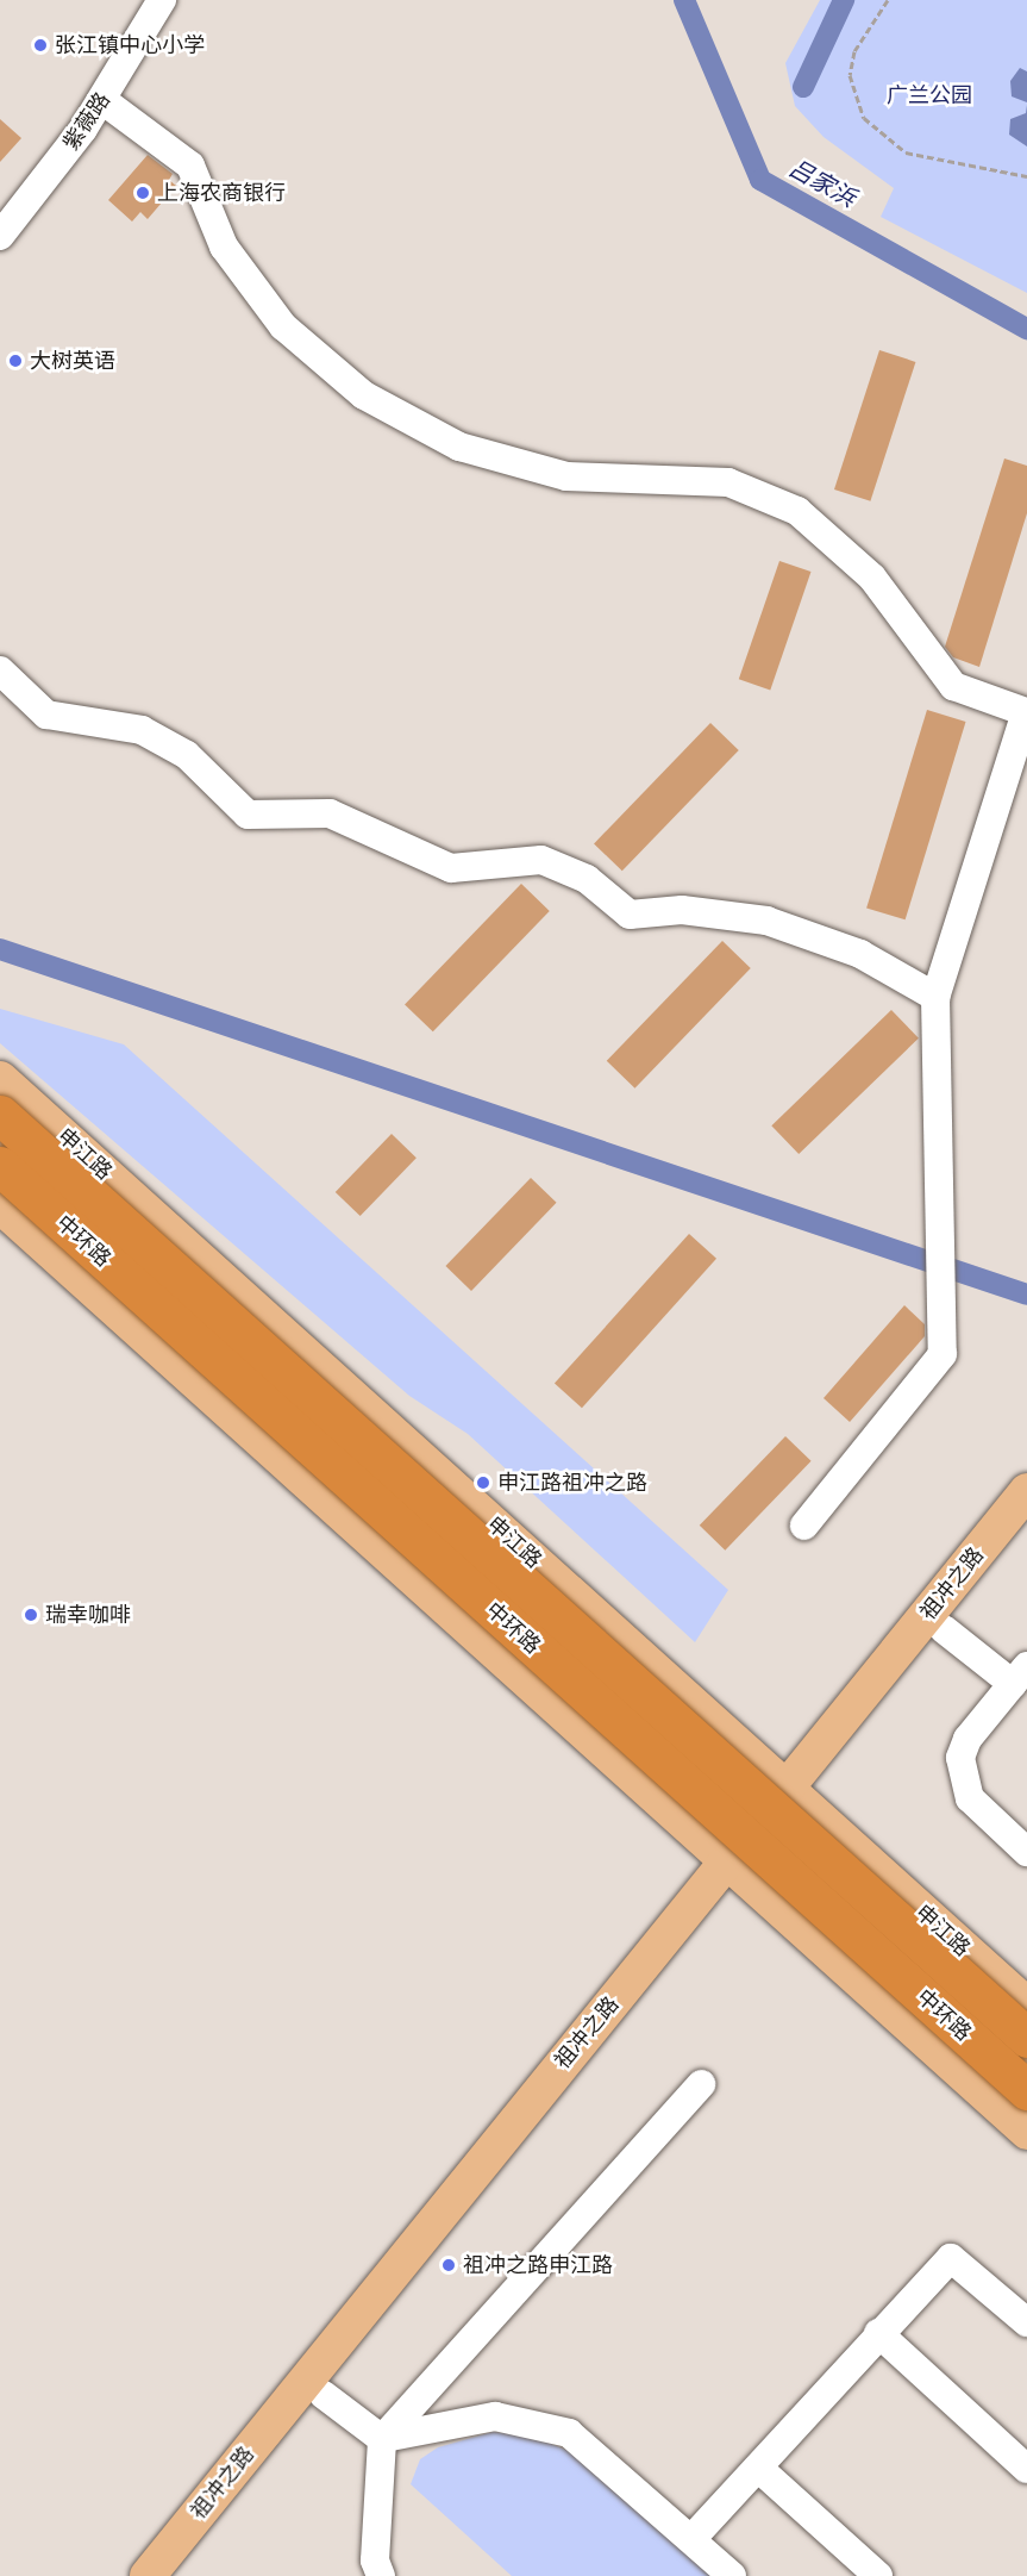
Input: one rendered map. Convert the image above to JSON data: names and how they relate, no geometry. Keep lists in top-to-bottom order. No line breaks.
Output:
{"streets":{"highway":["中环路"],"main road":["申江路","祖冲之路"],"street":["紫薇路"]},"crossings":[["申江路","祖冲之路"]],"water":["吕家浜"],"parks":["广兰公园"],"places":["张江镇中心小学","上海农商银行","大树英语","申江路祖冲之路","瑞幸咖啡","祖冲之路申江路"]}
